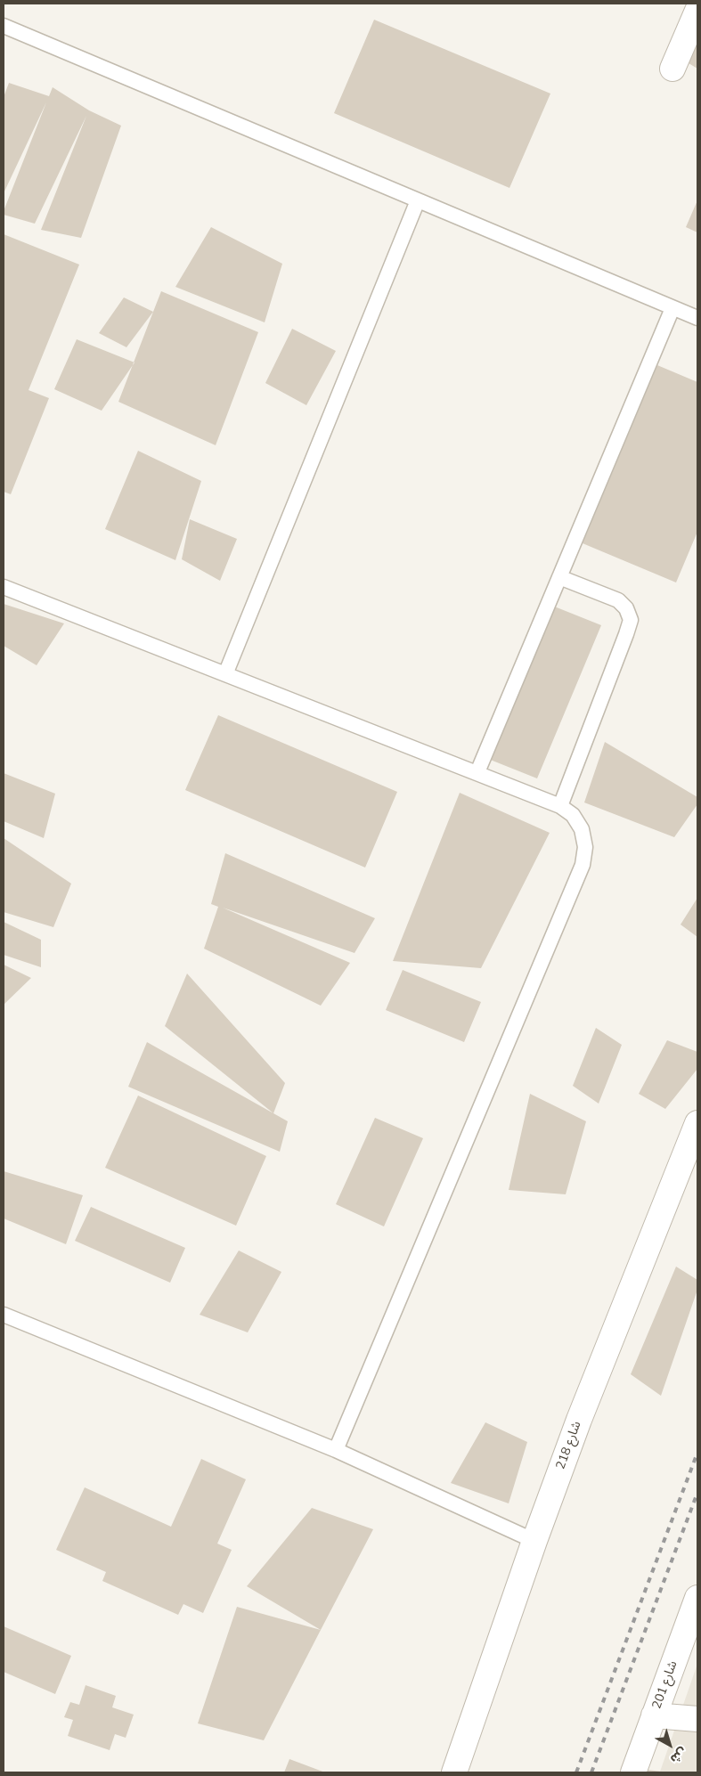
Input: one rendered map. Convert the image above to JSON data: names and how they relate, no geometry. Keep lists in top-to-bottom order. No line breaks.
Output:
{"streets":{"street":["شارع 218","شارع 201"]},"north":"bottom right"}
